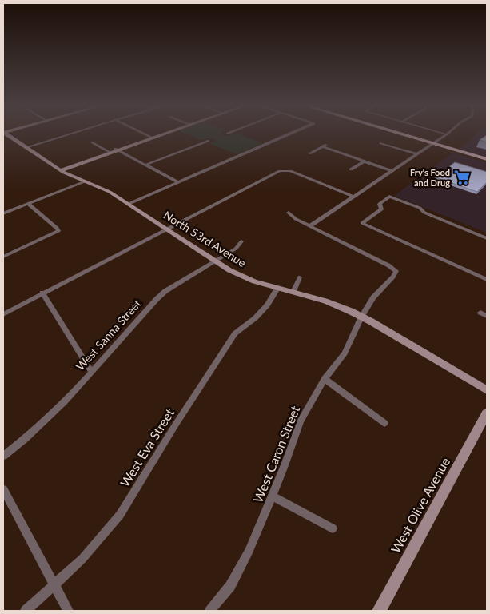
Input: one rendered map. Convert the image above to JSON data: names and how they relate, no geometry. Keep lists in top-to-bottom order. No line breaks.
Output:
{"streets":{"street":["North 53rd Avenue","West Sanna Street","West Eva Street","West Caron Street","West Olive Avenue"]},"crossings":[["North 53rd Avenue","West Sanna Street"],["North 53rd Avenue","West Eva Street"],["North 53rd Avenue","West Caron Street"]],"places":{"supermarket":["Fry's Food and Drug"]}}
